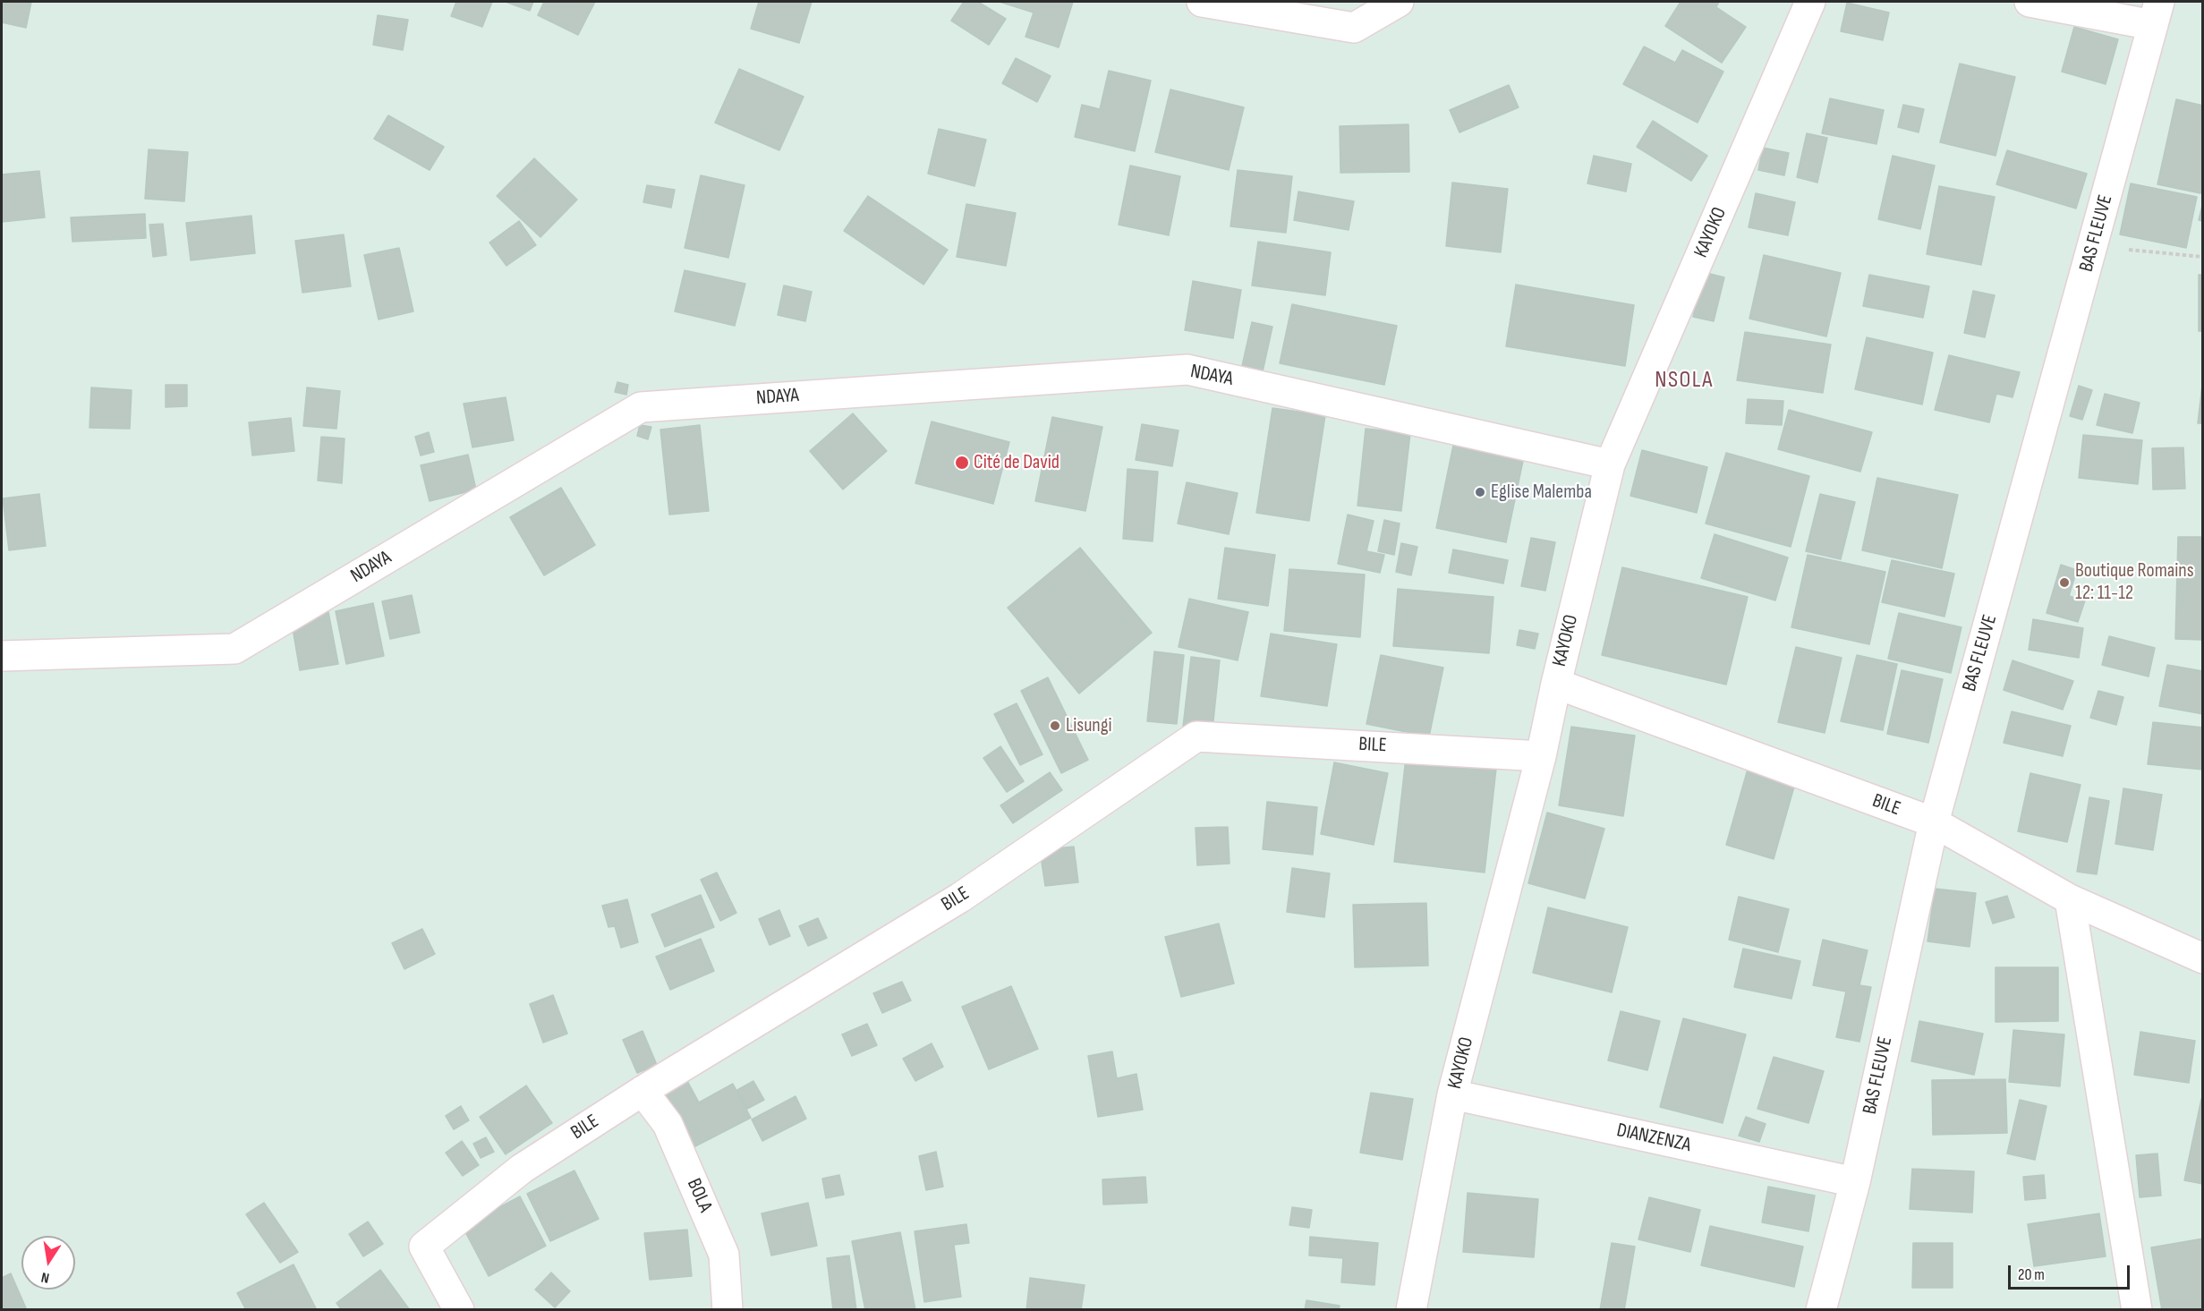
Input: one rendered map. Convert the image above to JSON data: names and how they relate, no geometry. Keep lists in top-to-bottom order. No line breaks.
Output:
{"streets":{"street":["KAYOKO","BAS FLEUVE","NDAYA","BILE","DIANZENZA","BOLA"]},"crossings":[["KAYOKO","NDAYA"],["KAYOKO","BILE"],["KAYOKO","DIANZENZA"],["BAS FLEUVE","BILE"],["BAS FLEUVE","DIANZENZA"],["BILE","BOLA"]],"districts":["NSOLA"],"places":["Cité de David","Eglise Malemba","Boutique Romains 12: 11-12","Lisungi"],"scale_bar":"20 m","north":"bottom"}
